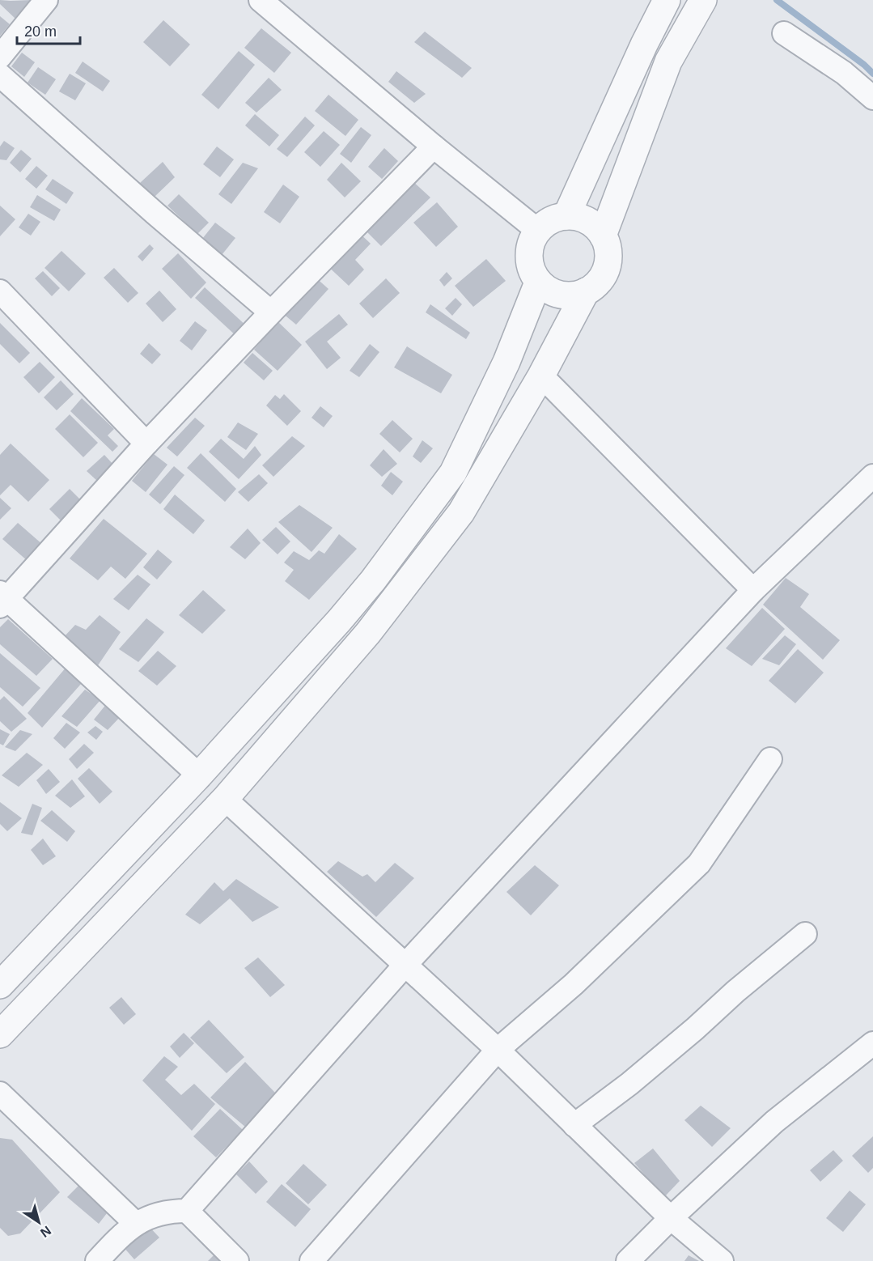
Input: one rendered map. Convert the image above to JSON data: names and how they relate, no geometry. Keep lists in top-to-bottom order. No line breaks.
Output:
{"scale_bar":"20 m","north":"bottom right"}
